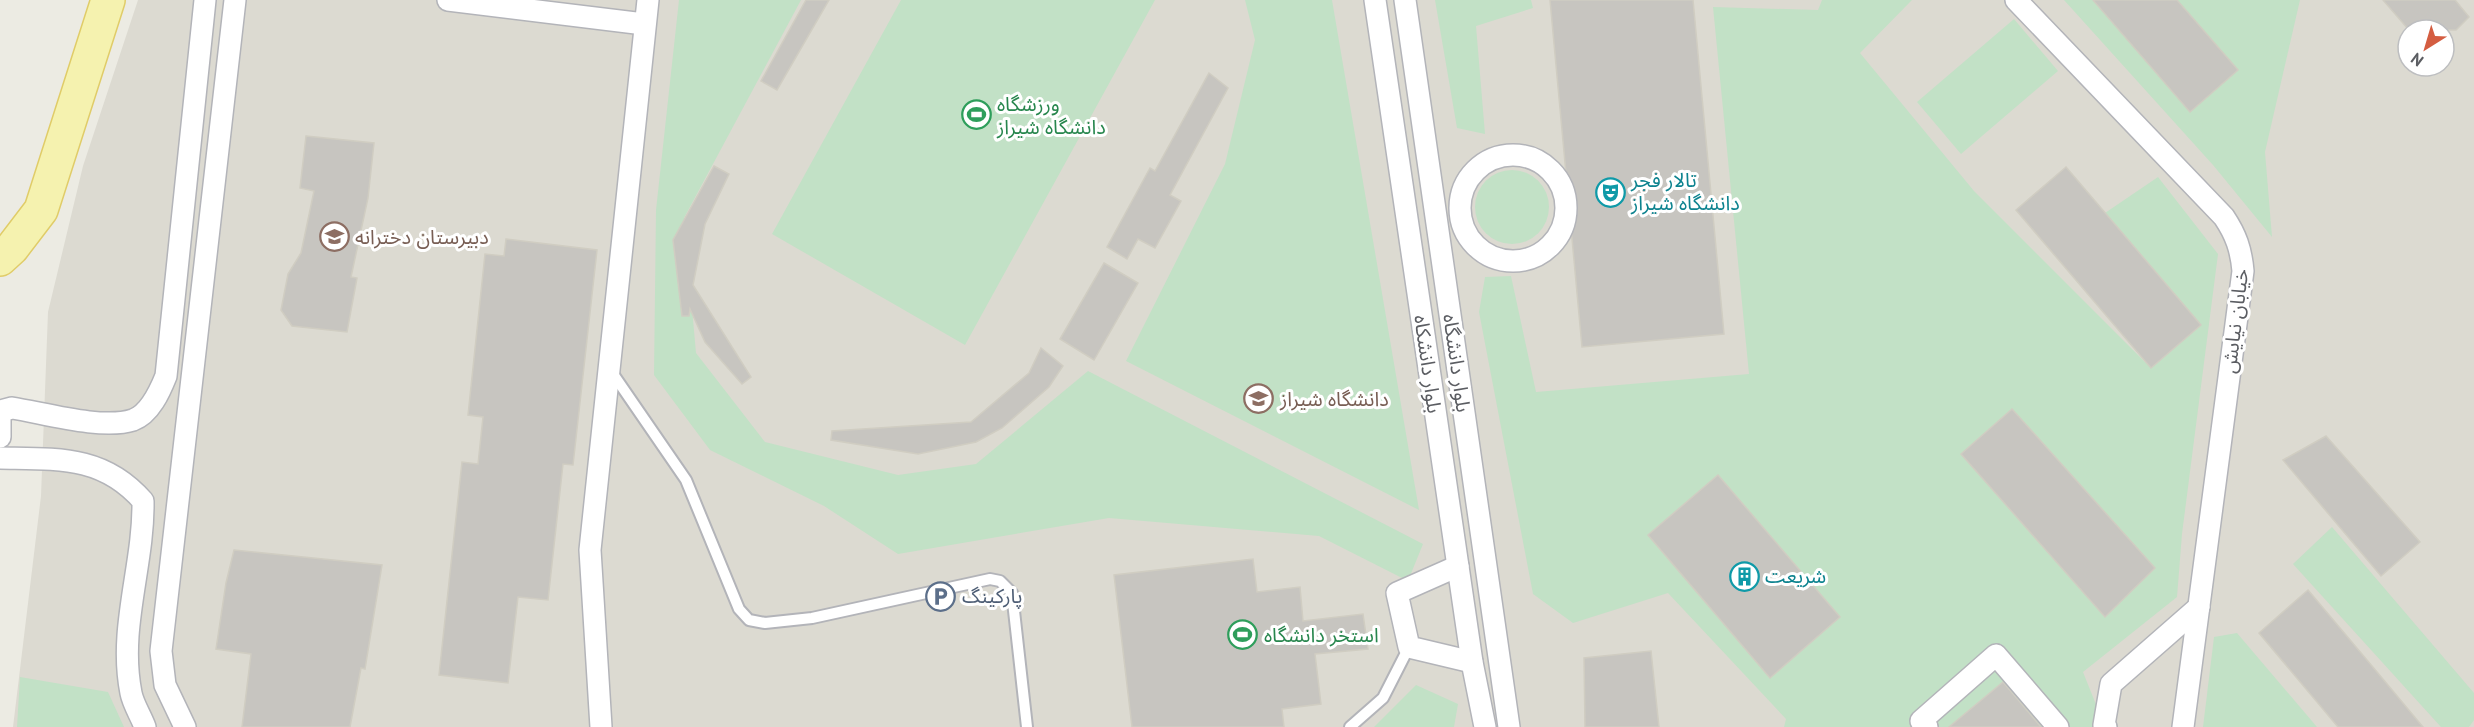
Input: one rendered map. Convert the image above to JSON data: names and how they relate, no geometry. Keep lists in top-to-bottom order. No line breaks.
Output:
{"streets":{"street":["خیابان نیایش","بلوار دانشگاه","بلوار دانشکاه"]},"places":{"sports":["ورزشگاه دانشگاه شیراز","استخر دانشگاه"],"theatre":["تالار فجر دانشگاه شیراز"],"school or university":["دبیرستان دخترانه","دانشگاه شیراز"],"building":["شریعت"],"parking":["پارکینگ"]},"north":"bottom left"}
